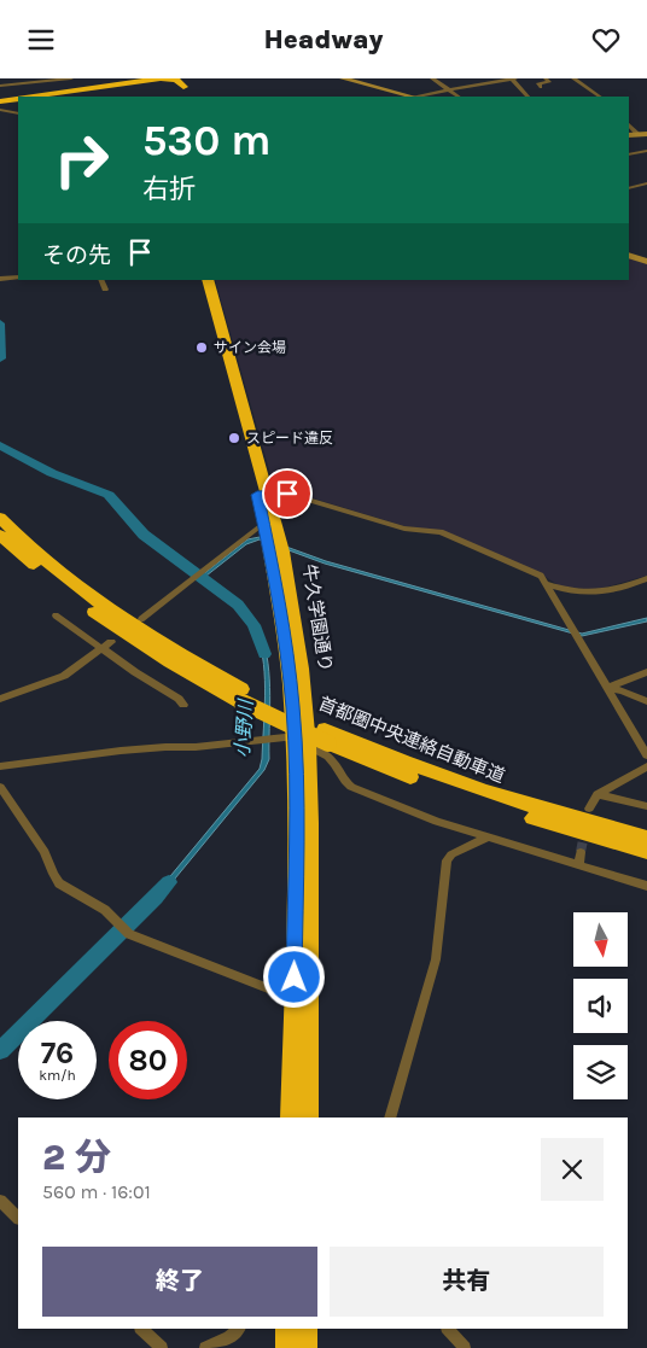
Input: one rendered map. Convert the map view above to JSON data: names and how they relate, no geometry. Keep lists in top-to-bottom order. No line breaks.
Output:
{"streets":{"highway":["牛久学園通り","首都圏中央連絡自動車道"]},"water":["小野川"],"places":["サイン会場","スピード違反"],"north":"bottom","page":{"header":"Headway","turn":["530 m","右折"],"then":"その先","speed":"76 km/h","limit":"80","heading":["2 分","560 m · 16:01"],"buttons":["終了","共有"]}}
